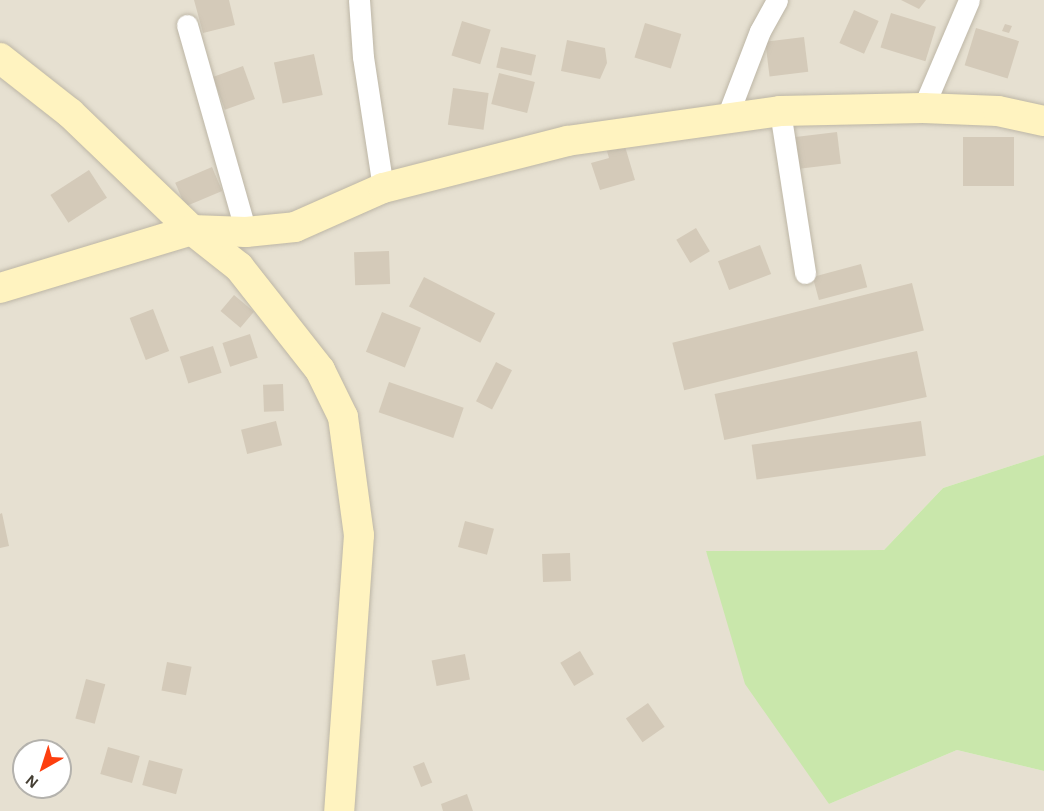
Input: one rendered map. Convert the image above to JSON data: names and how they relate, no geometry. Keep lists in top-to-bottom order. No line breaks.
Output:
{"north":"bottom left"}
